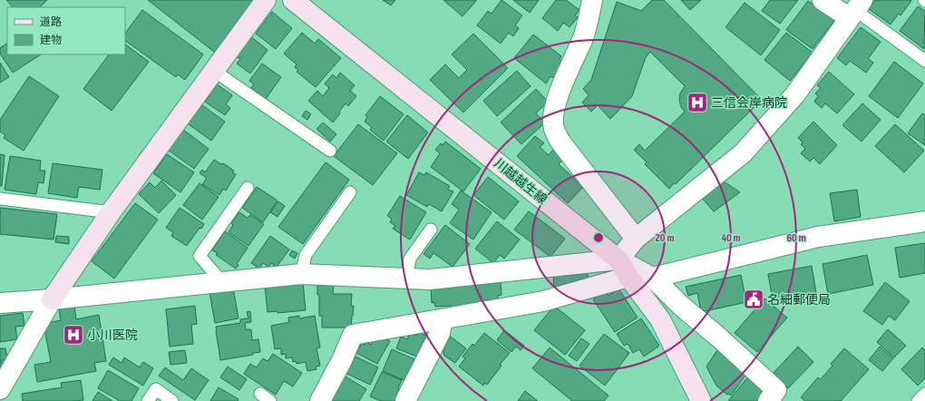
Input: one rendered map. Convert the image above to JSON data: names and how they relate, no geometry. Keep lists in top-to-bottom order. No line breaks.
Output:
{"streets":{"main road":["川越越生線"]},"places":{"hospital":["三信会岸病院","小川医院"],"public building":["名細郵便局"]},"legend":["道路","建物"],"rings":["20 m","40 m","60 m"]}
